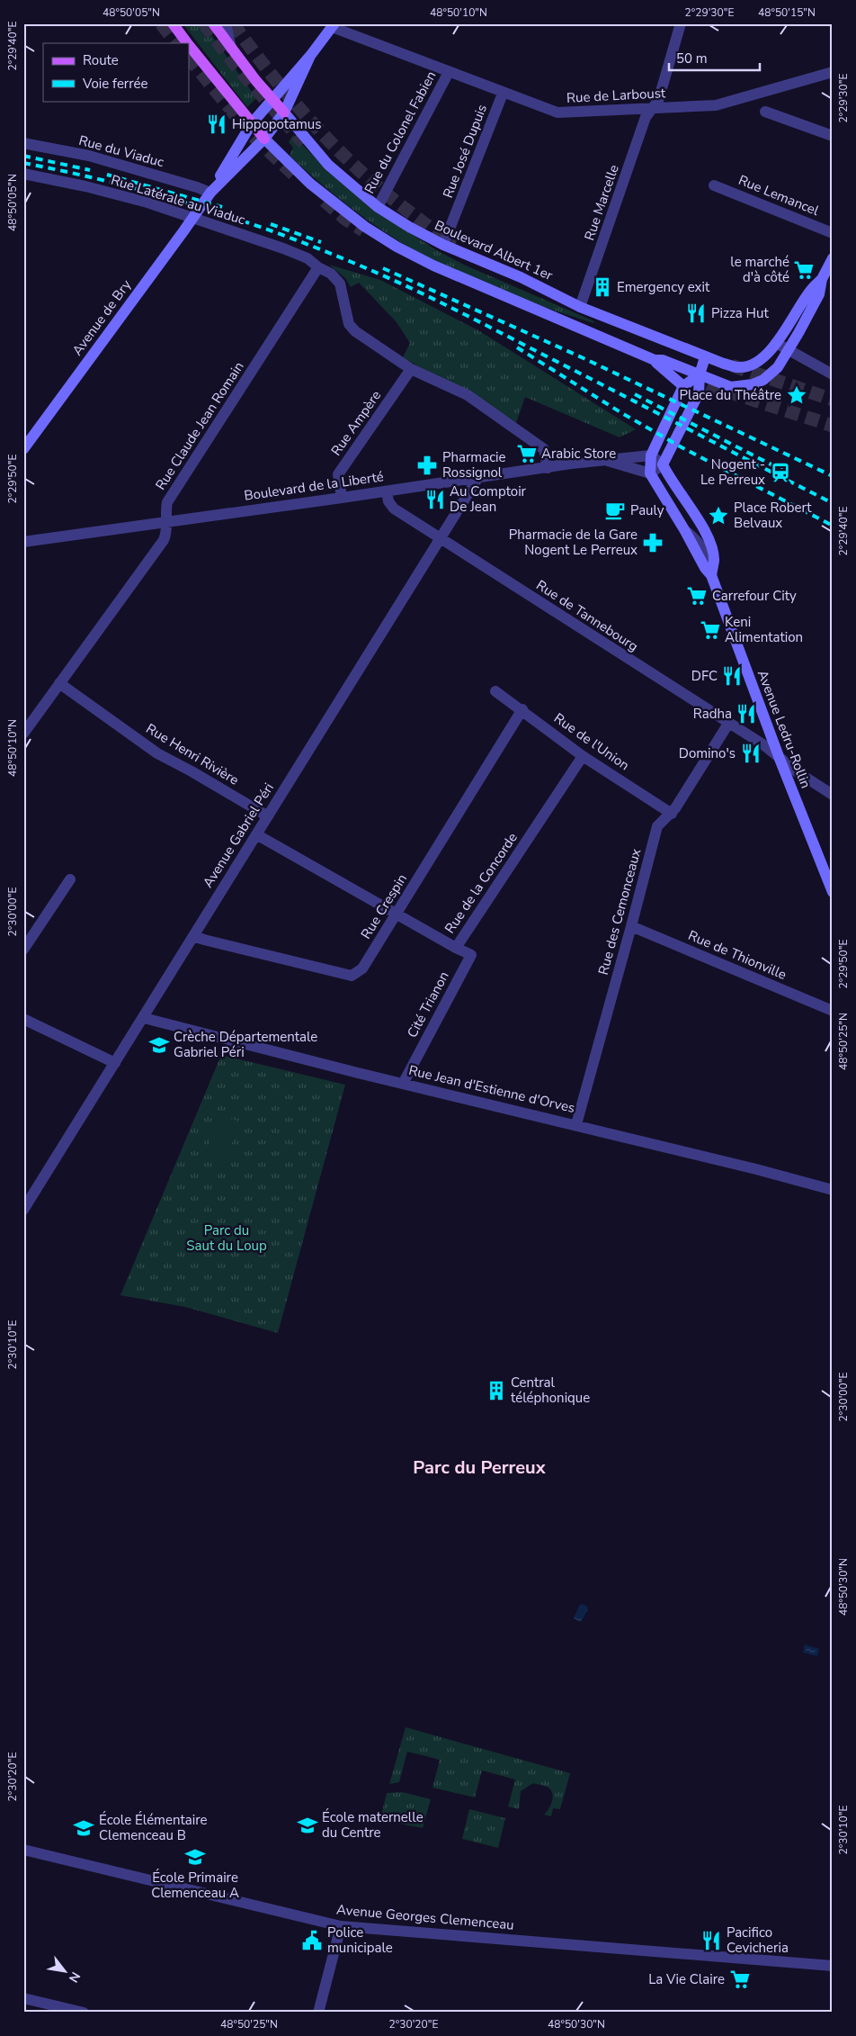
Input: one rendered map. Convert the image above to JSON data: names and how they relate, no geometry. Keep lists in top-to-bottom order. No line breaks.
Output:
{"streets":{"street":["Rue de Larboust","Rue du Colonel Fabien","Rue du Viaduc","Rue José Dupuis","Rue Lemancel","Rue Latérale au Viaduc","Rue Marcelle","Boulevard Albert 1er","Avenue de Bry","Rue Ampère","Rue Claude Jean Romain","Boulevard de la Liberté","Rue de Tannebourg","Avenue Ledru-Rollin","Rue de l'Union","Rue Henri Rivière","Avenue Gabriel Péri","Rue de la Concorde","Rue Crespin","Rue des Cemonceaux","Rue de Thionville","Cité Trianon","Rue Jean d'Estienne d'Orves","Avenue Georges Clemenceau"]},"crossings":[["Rue de Larboust","Rue du Colonel Fabien"],["Rue de Larboust","Rue José Dupuis"],["Rue de Larboust","Rue Marcelle"],["Rue du Colonel Fabien","Boulevard Albert 1er"],["Rue du Viaduc","Avenue de Bry"],["Rue José Dupuis","Boulevard Albert 1er"],["Rue Latérale au Viaduc","Avenue de Bry"],["Rue Latérale au Viaduc","Rue Ampère"],["Rue Latérale au Viaduc","Rue Claude Jean Romain"],["Rue Latérale au Viaduc","Boulevard de la Liberté"],["Rue Marcelle","Boulevard Albert 1er"],["Rue Ampère","Boulevard de la Liberté"],["Rue Claude Jean Romain","Boulevard de la Liberté"],["Rue Claude Jean Romain","Rue Henri Rivière"],["Boulevard de la Liberté","Rue de Tannebourg"],["Boulevard de la Liberté","Avenue Ledru-Rollin"],["Boulevard de la Liberté","Avenue Gabriel Péri"],["Rue de Tannebourg","Avenue Ledru-Rollin"],["Rue de Tannebourg","Avenue Gabriel Péri"],["Rue de Tannebourg","Rue des Cemonceaux"],["Rue de l'Union","Rue de la Concorde"],["Rue de l'Union","Rue Crespin"],["Rue de l'Union","Rue des Cemonceaux"],["Rue Henri Rivière","Avenue Gabriel Péri"],["Avenue Gabriel Péri","Rue de la Concorde"],["Avenue Gabriel Péri","Rue Crespin"],["Avenue Gabriel Péri","Rue Jean d'Estienne d'Orves"],["Rue de la Concorde","Rue Crespin"],["Rue de la Concorde","Cité Trianon"],["Rue des Cemonceaux","Rue de Thionville"],["Rue des Cemonceaux","Rue Jean d'Estienne d'Orves"],["Cité Trianon","Rue Jean d'Estienne d'Orves"]],"districts":["Parc du Perreux"],"parks":["Parc du Saut du Loup"],"places":{"restaurant":["Hippopotamus","Pizza Hut","Au Comptoir De Jean","DFC","Radha","Domino's","Pacifico Cevicheria"],"supermarket":["le marché d'à côté","Arabic Store","Carrefour City","Keni Alimentation","La Vie Claire"],"building":["Emergency exit","Central téléphonique"],"place":["Place du Théâtre","Place Robert Belvaux"],"pharmacy":["Pharmacie Rossignol","Pharmacie de la Gare Nogent Le Perreux"],"station":["Nogent - Le Perreux"],"cafe":["Pauly"],"school or university":["Crèche Départementale Gabriel Péri","École maternelle du Centre","École Élémentaire Clemenceau B","École Primaire Clemenceau A"],"public building":["Police municipale"]},"legend":["Route","Voie ferrée"],"scale_bar":"50 m","north":"bottom right","coordinates":["48°50'05\"N","48°50'10\"N","2°29'30\"E","48°50'15\"N","2°29'40\"E","2°29'50\"E","2°30'00\"E","48°50'25\"N","2°30'10\"E","48°50'30\"N","2°30'20\"E"]}
